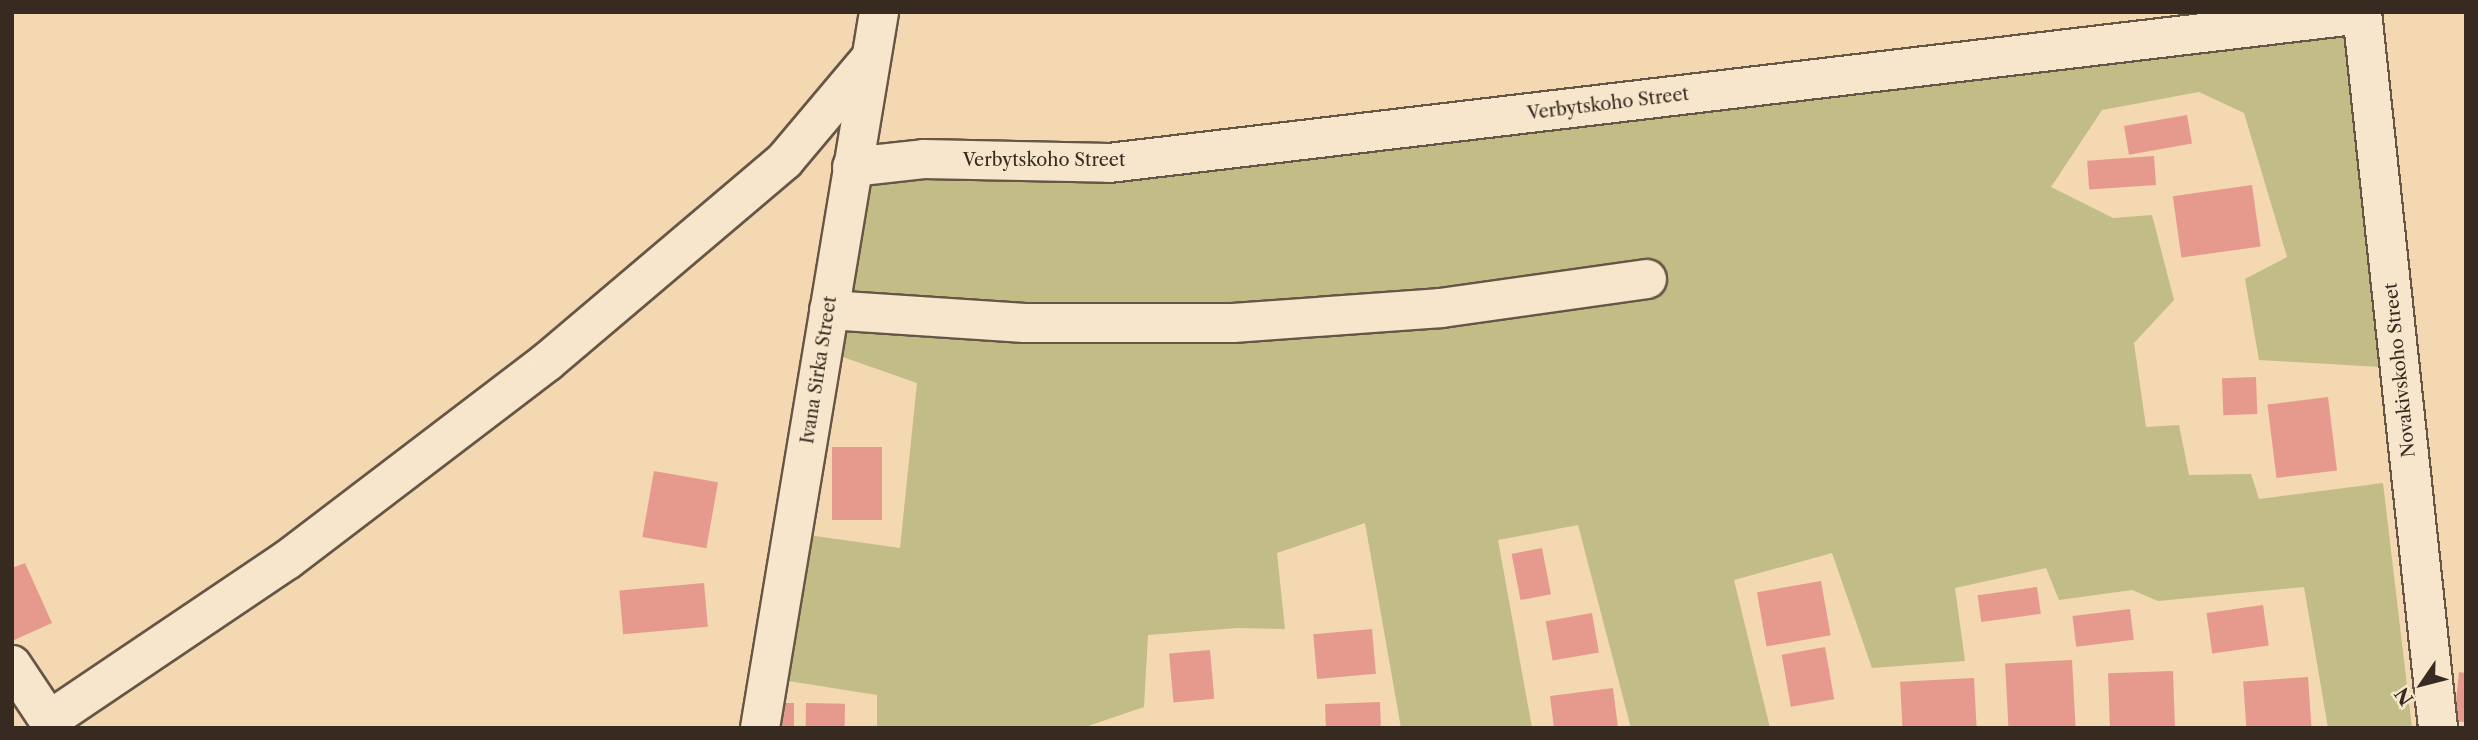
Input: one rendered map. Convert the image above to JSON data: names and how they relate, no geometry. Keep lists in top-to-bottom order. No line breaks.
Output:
{"streets":{"street":["Verbytskoho Street","Ivana Sirka Street","Novakivskoho Street"]},"crossings":[["Verbytskoho Street","Ivana Sirka Street"],["Verbytskoho Street","Novakivskoho Street"]],"north":"bottom left"}
